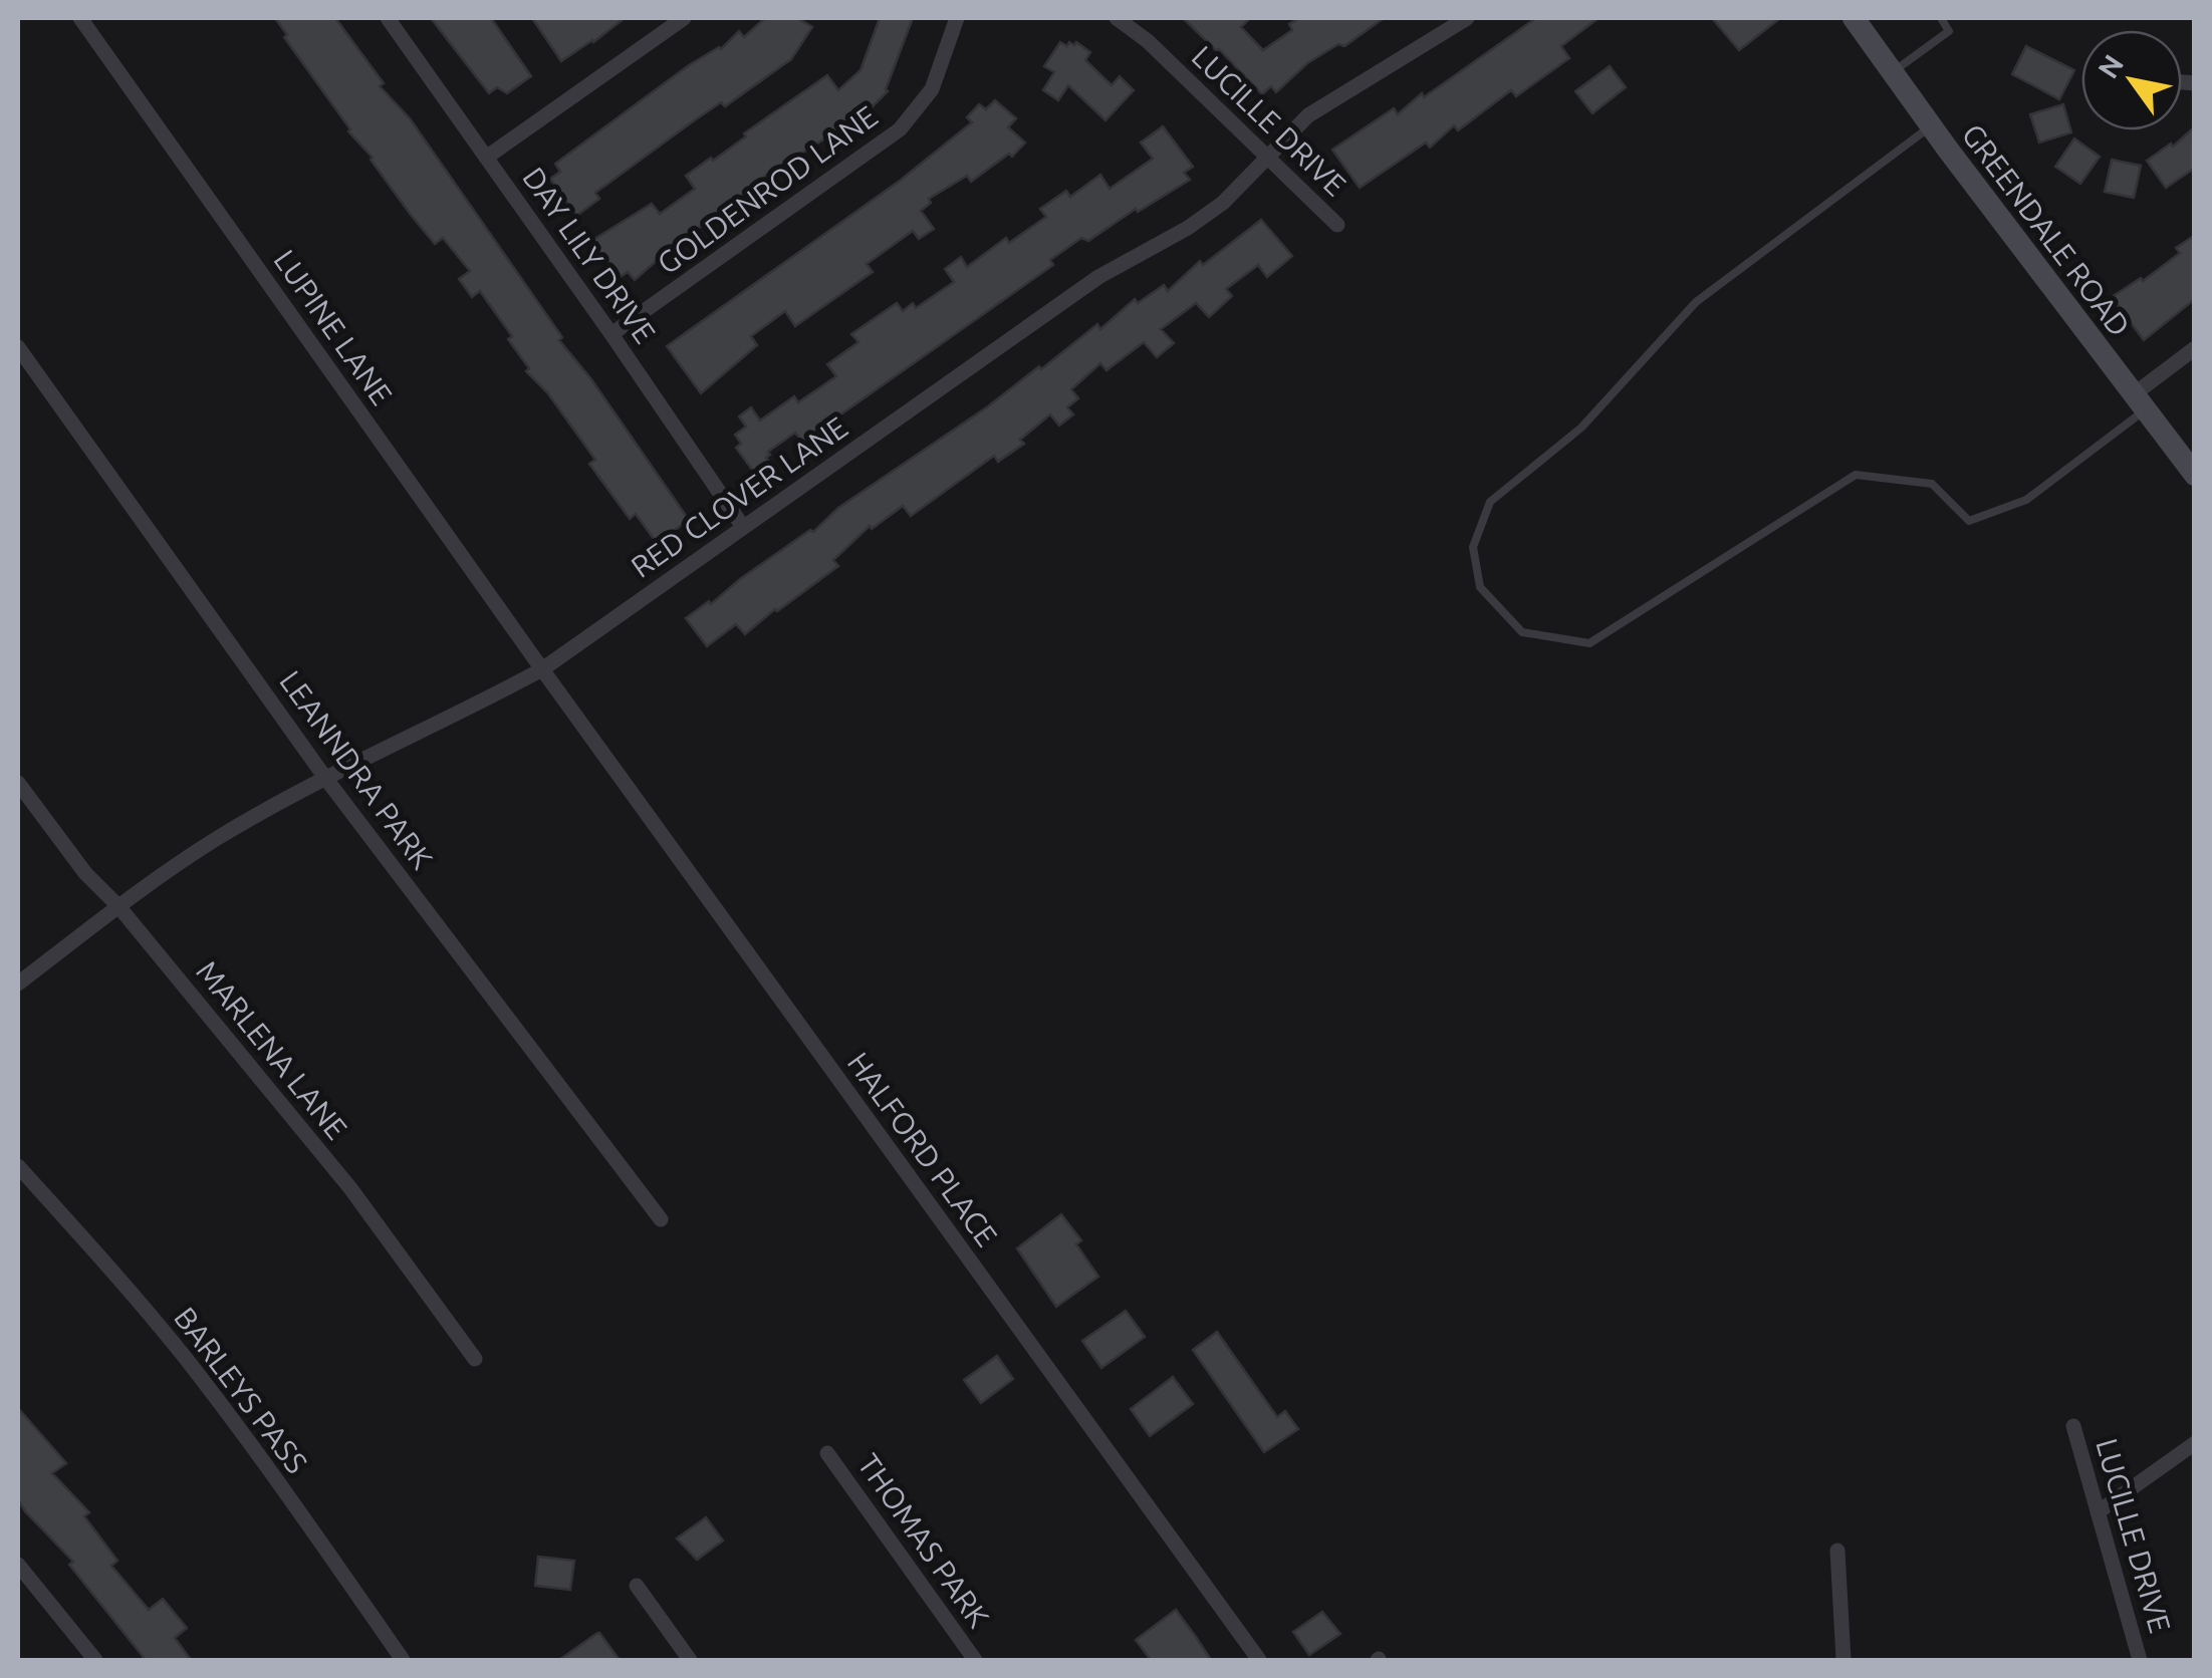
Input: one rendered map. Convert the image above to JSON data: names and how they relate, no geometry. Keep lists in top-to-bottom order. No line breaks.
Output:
{"streets":{"street":["LUCILLE DRIVE","GOLDENROD LANE","GREENDALE ROAD","DAY LILY DRIVE","LUPINE LANE","RED CLOVER LANE","LEANNDRA PARK","MARLENA LANE","HALFORD PLACE","BARLEYS PASS","THOMAS PARK"]},"crossings":[["LUCILLE DRIVE","RED CLOVER LANE"],["GOLDENROD LANE","DAY LILY DRIVE"],["DAY LILY DRIVE","RED CLOVER LANE"],["LUPINE LANE","RED CLOVER LANE"],["LUPINE LANE","HALFORD PLACE"],["RED CLOVER LANE","LEANNDRA PARK"],["RED CLOVER LANE","MARLENA LANE"],["RED CLOVER LANE","HALFORD PLACE"]],"north":"top left"}
